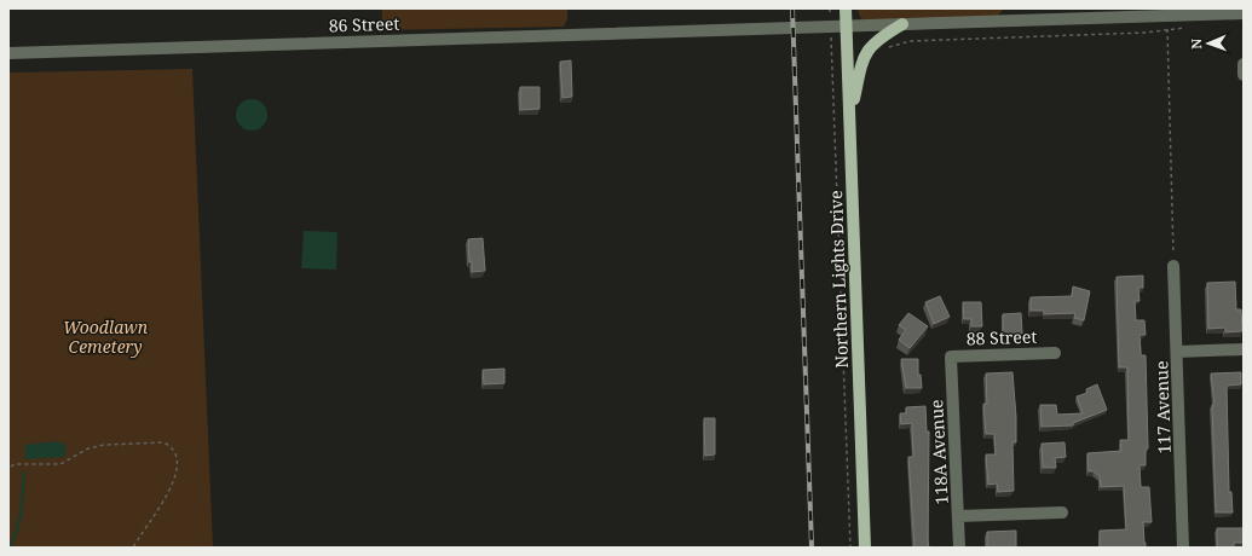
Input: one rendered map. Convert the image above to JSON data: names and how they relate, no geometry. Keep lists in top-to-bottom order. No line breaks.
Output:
{"streets":{"main road":["Northern Lights Drive"],"street":["86 Street","88 Street","117 Avenue","118A Avenue"]},"crossings":[["86 Street","Northern Lights Drive"],["88 Street","118A Avenue"]],"parks":["Woodlawn Cemetery"],"north":"left"}
